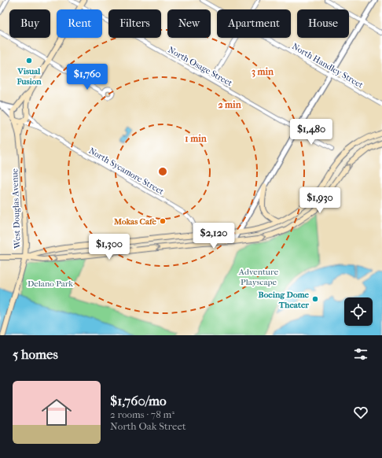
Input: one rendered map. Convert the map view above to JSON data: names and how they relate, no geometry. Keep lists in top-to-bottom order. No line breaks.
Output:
{"streets":{"main road":["West Douglas Avenue"],"street":["North Handley Street","North Osage Street","North Sycamore Street"]},"crossings":[["North Osage Street","West Douglas Avenue"],["North Sycamore Street","West Douglas Avenue"]],"parks":["Adventure Playscape","Delano Park"],"places":["Visual Fusion","Mokas Cafe","Boeing Dome Theater"],"page":{"chip":["Buy","Rent","Filters","New","Apartment","House"],"price":["$1,760","$1,480","$1,930","$2,120","$1,300"],"heading":"5 homes","list":[{"name":"$1,760/mo","note":"2 rooms · 78 m² · North Oak Street"}]},"rings":["3 min","2 min","1 min"]}
